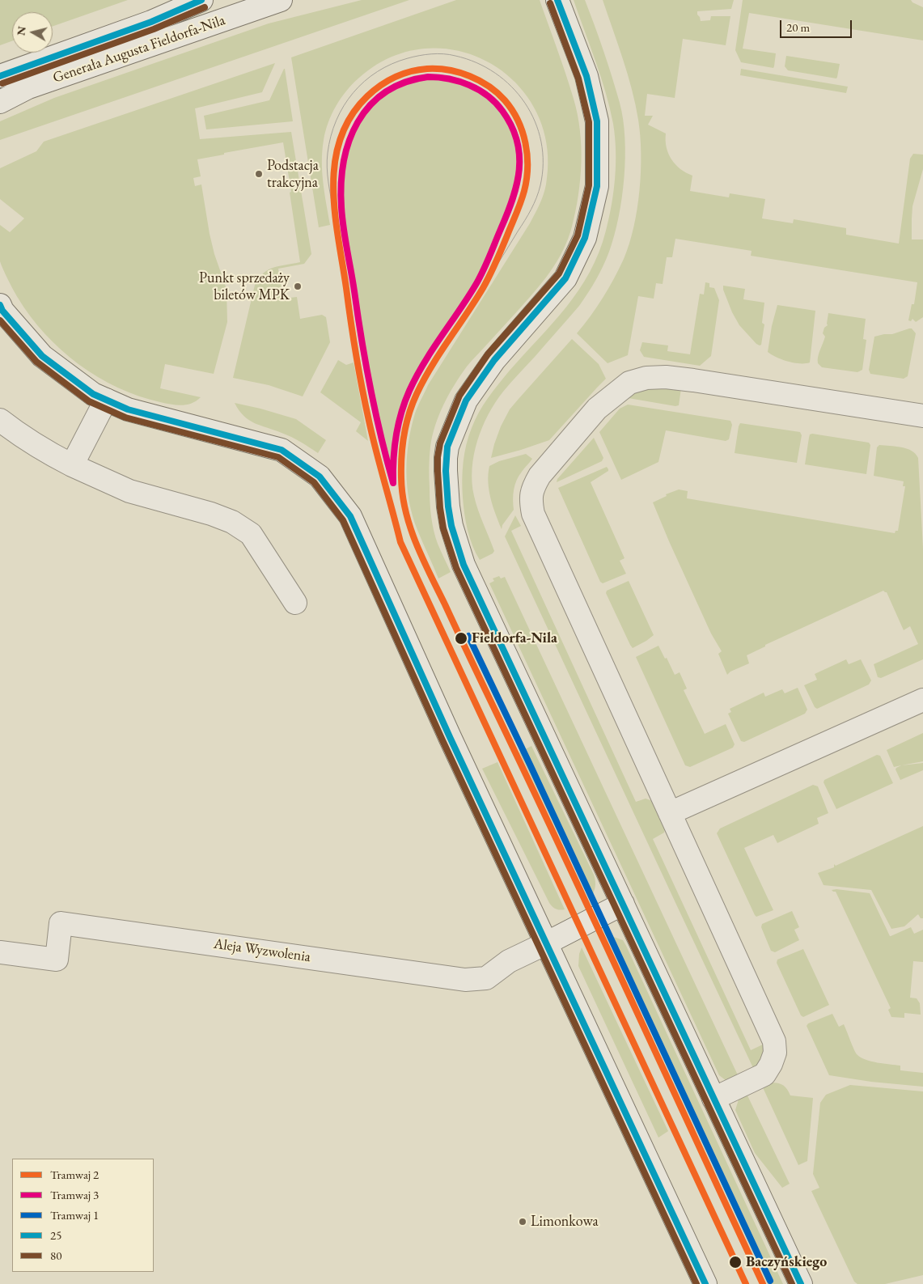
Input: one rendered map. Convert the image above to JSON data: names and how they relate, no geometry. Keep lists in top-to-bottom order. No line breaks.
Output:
{"streets":{"main road":["Generała Augusta Fieldorfa-Nila","Aleja Wyzwolenia"]},"places":["Podstacja trakcyjna","Punkt sprzedaży biletów MPK","Fieldorfa-Nila","Limonkowa","Baczyńskiego"],"lines":["transit line 25","transit line 80","tram line 2","tram line 3","tram line 1"],"legend":["Tramwaj 2","Tramwaj 3","Tramwaj 1","25","80"],"scale_bar":"20 m","north":"left"}
